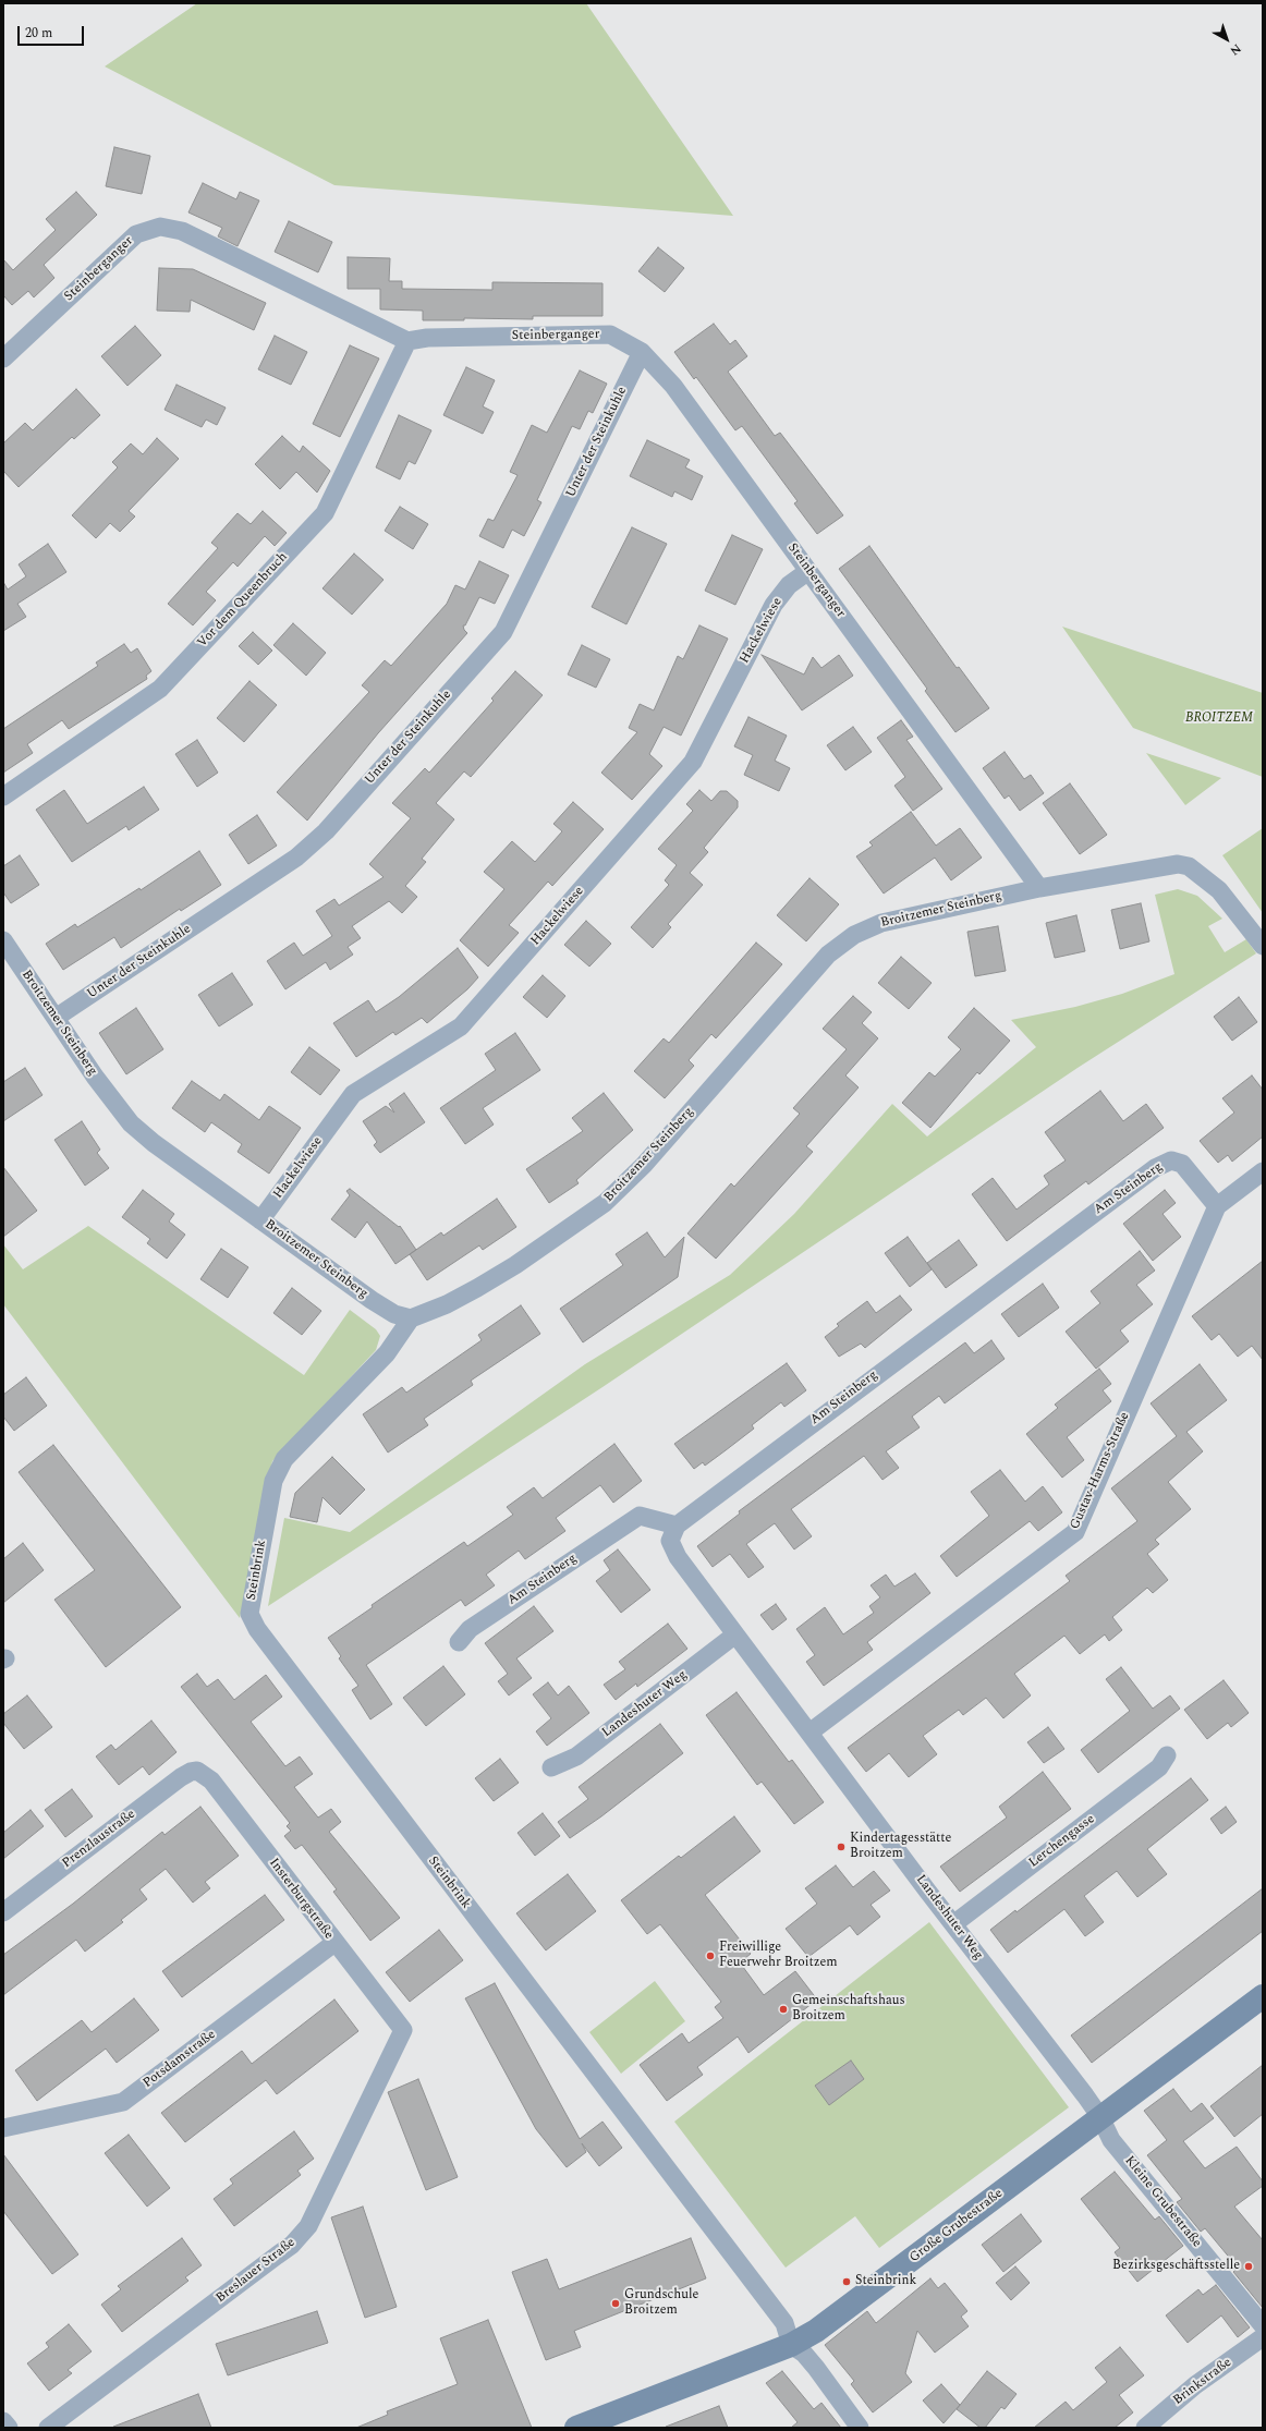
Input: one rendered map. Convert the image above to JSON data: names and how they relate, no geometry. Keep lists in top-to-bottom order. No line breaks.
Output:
{"streets":{"street":["Steinberganger","Unter der Steinkuhle","Vor dem Queenbruch","Hackelwiese","Broitzemer Steinberg","Am Steinberg","Gustav-Harms-Straße","Steinbrink","Landeshuter Weg","Prenzlaustraße","Lerchengasse","Insterburgstraße","Potsdamstraße","Kleine Grubestraße","Große Grubestraße","Breslauer Straße","Brinkstraße"]},"crossings":[["Steinberganger","Unter der Steinkuhle"],["Steinberganger","Vor dem Queenbruch"],["Steinberganger","Hackelwiese"],["Steinberganger","Broitzemer Steinberg"],["Unter der Steinkuhle","Broitzemer Steinberg"],["Hackelwiese","Broitzemer Steinberg"],["Broitzemer Steinberg","Steinbrink"],["Am Steinberg","Gustav-Harms-Straße"],["Am Steinberg","Landeshuter Weg"],["Gustav-Harms-Straße","Landeshuter Weg"],["Steinbrink","Große Grubestraße"],["Landeshuter Weg","Lerchengasse"],["Landeshuter Weg","Kleine Grubestraße"],["Landeshuter Weg","Große Grubestraße"],["Prenzlaustraße","Insterburgstraße"],["Insterburgstraße","Potsdamstraße"],["Insterburgstraße","Breslauer Straße"],["Kleine Grubestraße","Große Grubestraße"]],"parks":["BROITZEM"],"places":["Kindertagesstätte Broitzem","Freiwillige Feuerwehr Broitzem","Gemeinschaftshaus Broitzem","Bezirksgeschäftsstelle","Steinbrink","Grundschule Broitzem"],"scale_bar":"20 m","north":"bottom right"}
